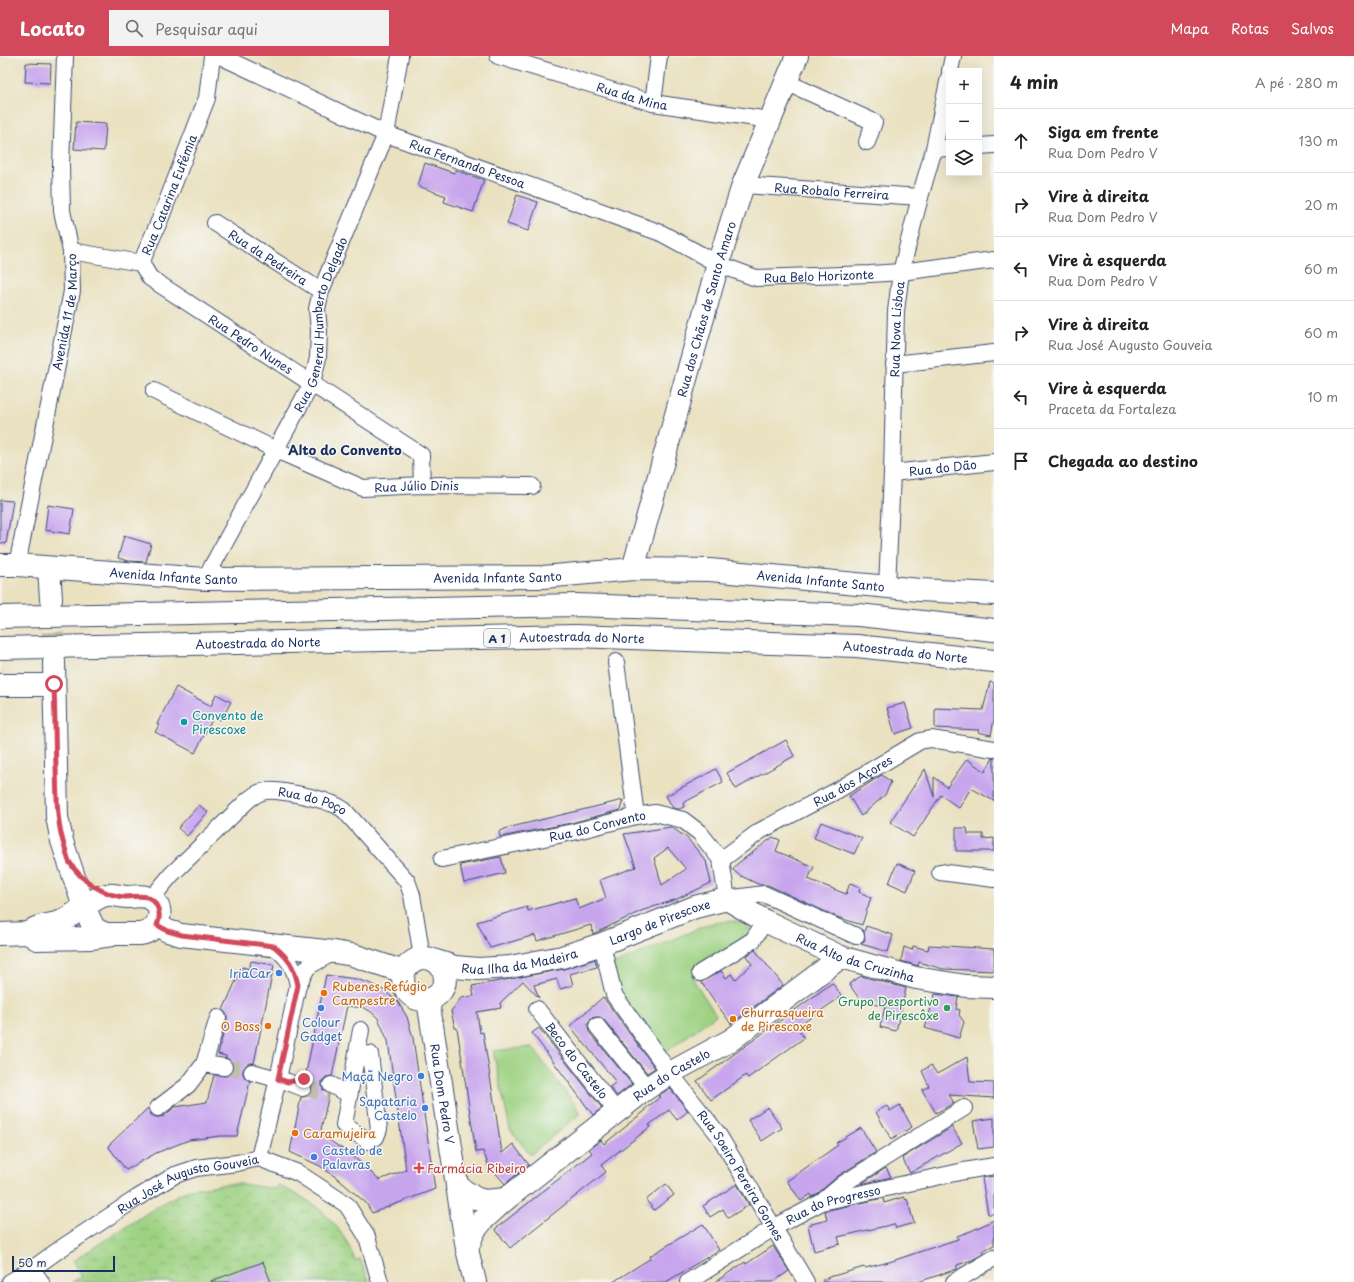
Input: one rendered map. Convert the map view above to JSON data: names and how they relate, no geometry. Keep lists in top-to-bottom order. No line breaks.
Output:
{"streets":{"main road":["Rua dos Chãos de Santo Amaro","Avenida Infante Santo","A 1","Autoestrada do Norte","Largo de Pirescoxe","Rua Alto da Cruzinha","Rua Ilha da Madeira","Rua do Castelo","Rua Dom Pedro V"],"street":["Rua da Mina","Rua Fernando Pessoa","Rua Robalo Ferreira","Rua Catarina Eufémia","Rua da Pedreira","Rua Belo Horizonte","Avenida 11 de Março","Rua General Humberto Delgado","Rua Nova Lisboa","Rua Pedro Nunes","Rua do Dão","Rua Júlio Dinis","Rua dos Açores","Rua do Poço","Rua do Convento","Beco do Castelo","Rua Soeiro Pereira Gomes","Rua José Augusto Gouveia","Rua do Progresso"]},"crossings":[["Rua da Mina","Rua dos Chãos de Santo Amaro"],["Rua Fernando Pessoa","Rua Belo Horizonte"],["Rua Fernando Pessoa","Rua dos Chãos de Santo Amaro"],["Rua Fernando Pessoa","Rua General Humberto Delgado"],["Rua Robalo Ferreira","Rua dos Chãos de Santo Amaro"],["Rua Robalo Ferreira","Rua Nova Lisboa"],["Rua Catarina Eufémia","Avenida 11 de Março"],["Rua Catarina Eufémia","Rua Pedro Nunes"],["Rua da Pedreira","Rua General Humberto Delgado"],["Rua Belo Horizonte","Rua dos Chãos de Santo Amaro"],["Rua Belo Horizonte","Rua Nova Lisboa"],["Rua dos Chãos de Santo Amaro","Avenida Infante Santo"],["Avenida 11 de Março","Avenida Infante Santo"],["Rua General Humberto Delgado","Rua Pedro Nunes"],["Rua General Humberto Delgado","Rua Júlio Dinis"],["Rua General Humberto Delgado","Avenida Infante Santo"],["Rua Nova Lisboa","Rua do Dão"],["Rua Nova Lisboa","Avenida Infante Santo"],["Rua Pedro Nunes","Rua Júlio Dinis"],["Rua dos Açores","Rua do Convento"],["Rua do Poço","Rua Ilha da Madeira"],["Rua do Poço","Rua Dom Pedro V"],["Rua do Convento","Largo de Pirescoxe"],["Rua do Convento","Rua Alto da Cruzinha"],["Largo de Pirescoxe","Rua Alto da Cruzinha"],["Largo de Pirescoxe","Rua Ilha da Madeira"],["Largo de Pirescoxe","Rua do Castelo"],["Largo de Pirescoxe","Rua Soeiro Pereira Gomes"],["Rua Alto da Cruzinha","Rua do Castelo"],["Rua Ilha da Madeira","Rua Dom Pedro V"],["Beco do Castelo","Rua do Castelo"],["Rua do Castelo","Rua Dom Pedro V"],["Rua do Castelo","Rua Soeiro Pereira Gomes"],["Rua Soeiro Pereira Gomes","Rua do Progresso"]],"districts":["Alto do Convento"],"places":{"other":["Convento de Pirescoxe","IriaCar","Rubenes Refúgio Campestre","Colour Gadget","Grupo Desportivo de Pirescôxe","Churrasqueira de Pirescoxe","O Boss","Maçã Negro","Sapataria Castelo","Caramujeira","Castelo de Palavras"],"health":["Farmácia Ribeiro"]},"scale_bar":"50 m","page":{"header":"Locato","search":"Pesquisar aqui","nav":["Mapa","Rotas","Salvos"],"heading":["4 min","A pé · 280 m"],"map_buttons":["+","−"],"list":[["Siga em frente","Rua Dom Pedro V","130 m"],["Vire à direita","Rua Dom Pedro V","20 m"],["Vire à esquerda","Rua Dom Pedro V","60 m"],["Vire à direita","Rua José Augusto Gouveia","60 m"],["Vire à esquerda","Praceta da Fortaleza","10 m"],"Chegada ao destino"],"scale":"50 m"}}
